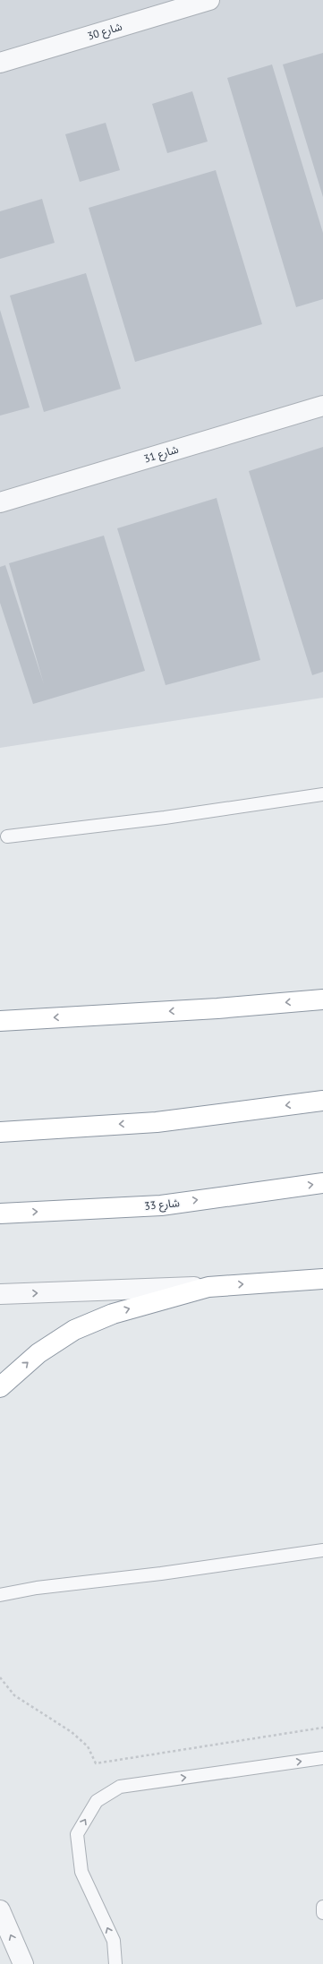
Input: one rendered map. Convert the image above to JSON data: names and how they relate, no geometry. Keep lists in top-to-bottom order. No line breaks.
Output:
{"streets":{"highway":["شارع 33"],"street":["شارع 30","شارع 31"]}}
